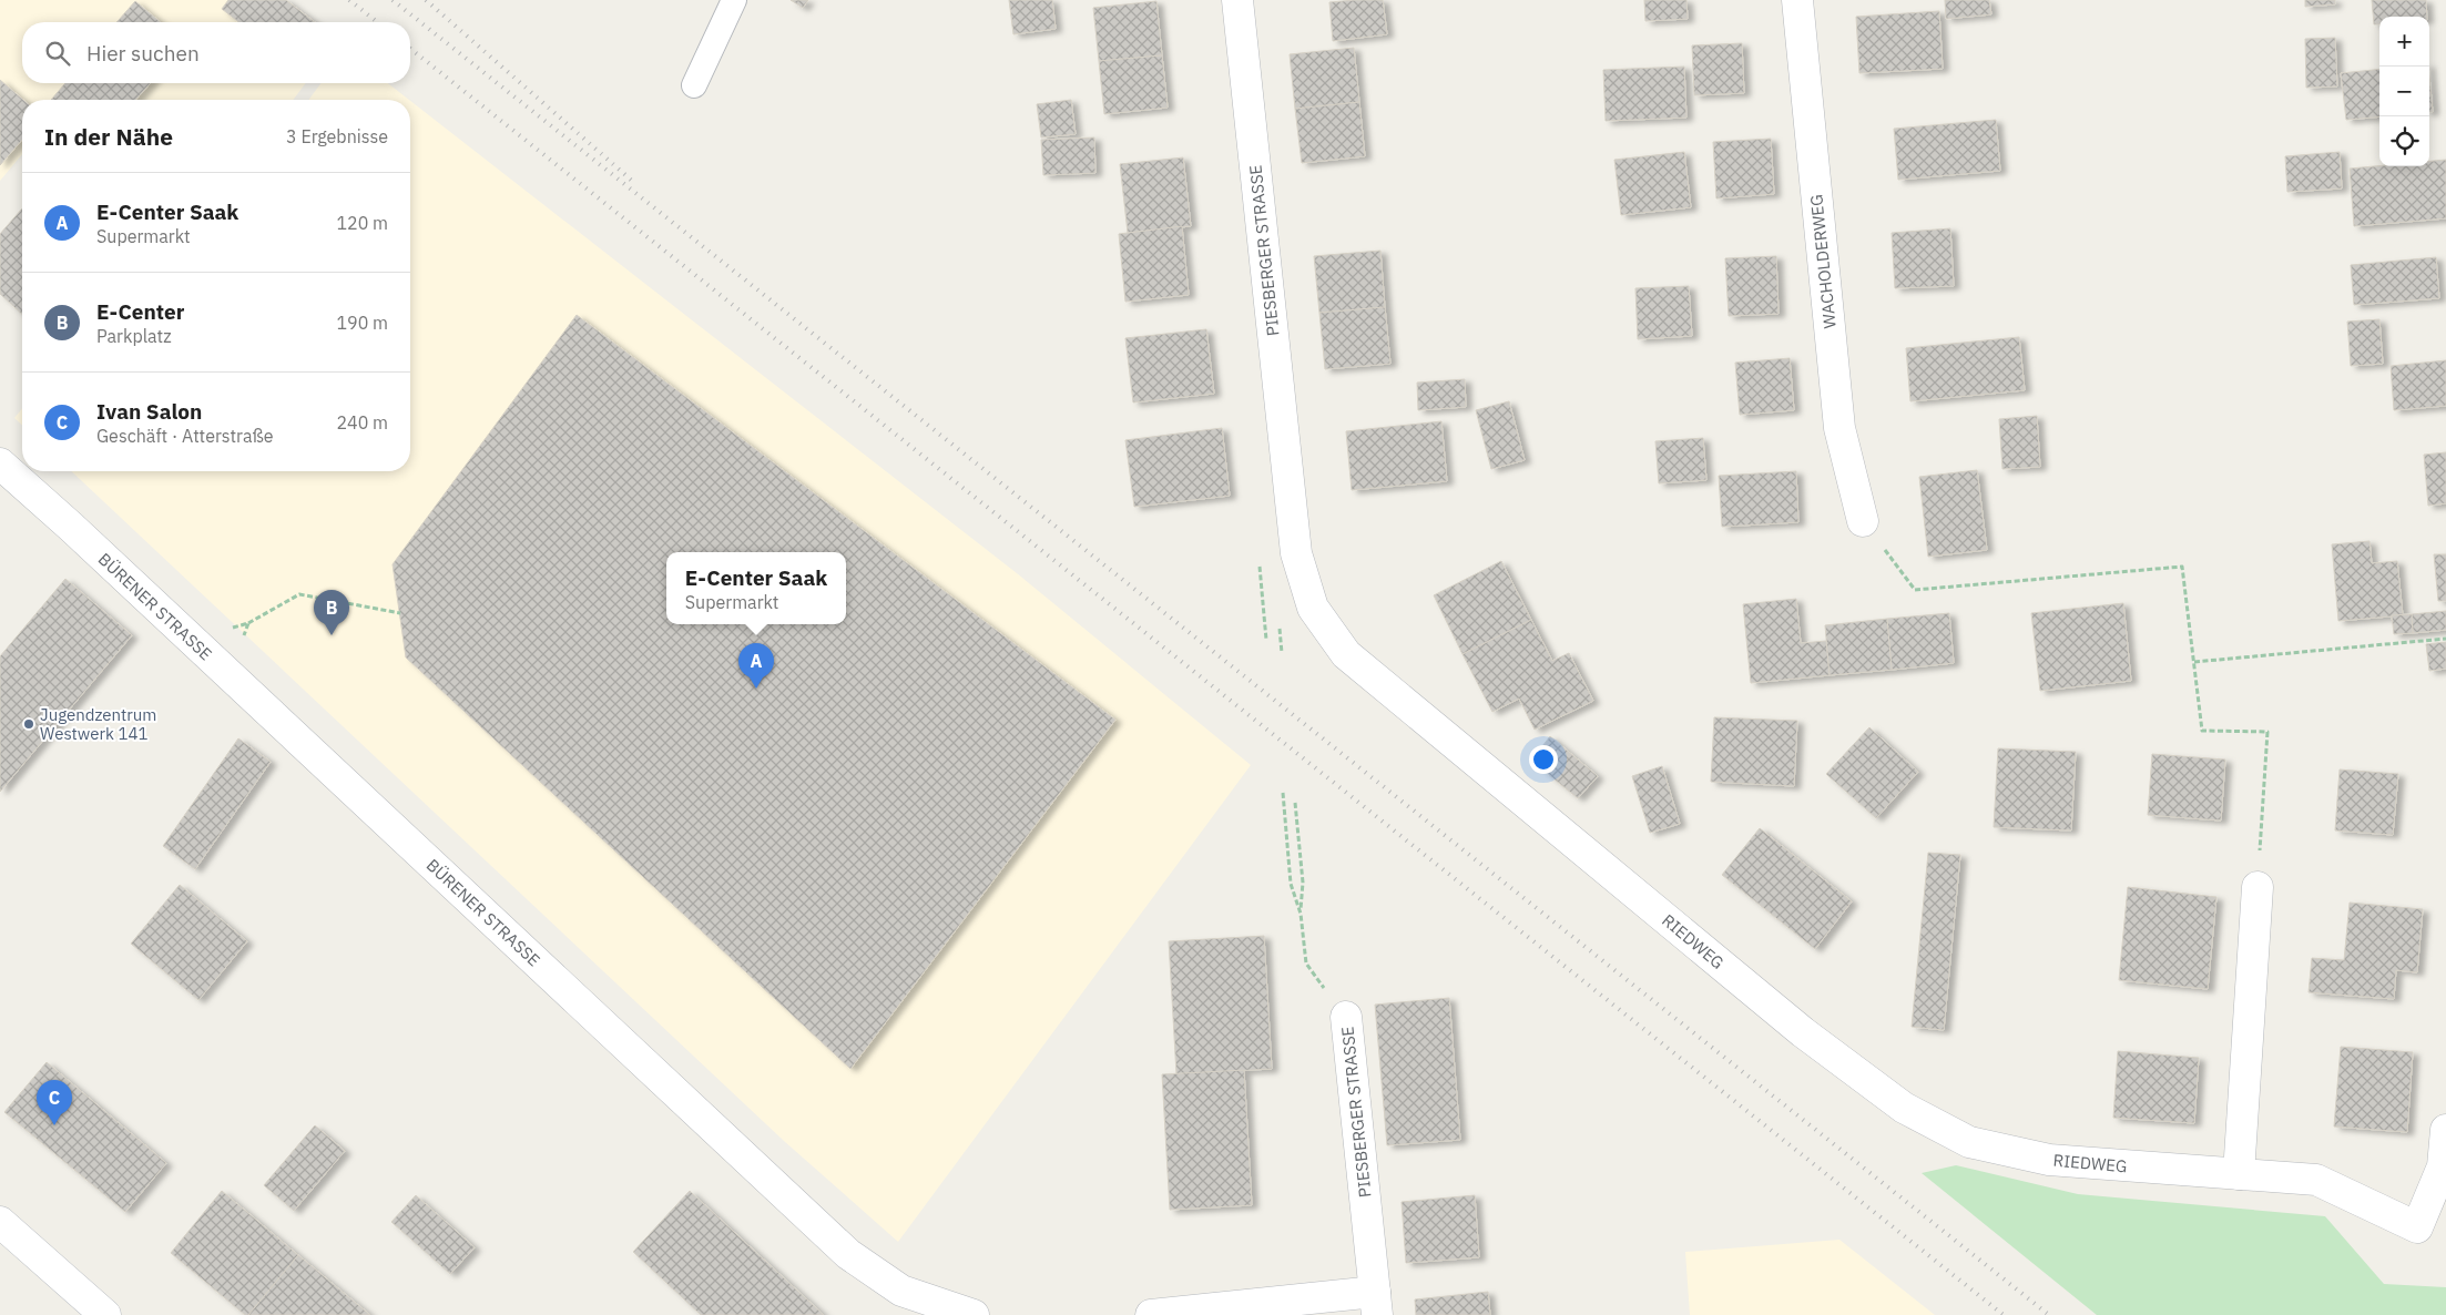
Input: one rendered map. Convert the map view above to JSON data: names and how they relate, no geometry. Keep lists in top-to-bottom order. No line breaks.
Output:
{"streets":{"street":["PIESBERGER STRASSE","WACHOLDERWEG","BÜRENER STRASSE","RIEDWEG"]},"crossings":[["PIESBERGER STRASSE","RIEDWEG"]],"places":["Jugendzentrum Westwerk 141"],"page":{"map_buttons":["+","−"],"search":"Hier suchen","heading":["In der Nähe","3 Ergebnisse"],"list":[{"mark":"A","name":"E-Center Saak","note":"Supermarkt","value":"120 m"},{"mark":"B","name":"E-Center","note":"Parkplatz","value":"190 m"},{"mark":"C","name":"Ivan Salon","note":"Geschäft · Atterstraße","value":"240 m"}],"popup":["E-Center Saak","Supermarkt"],"pins":["B","A","C"]}}
